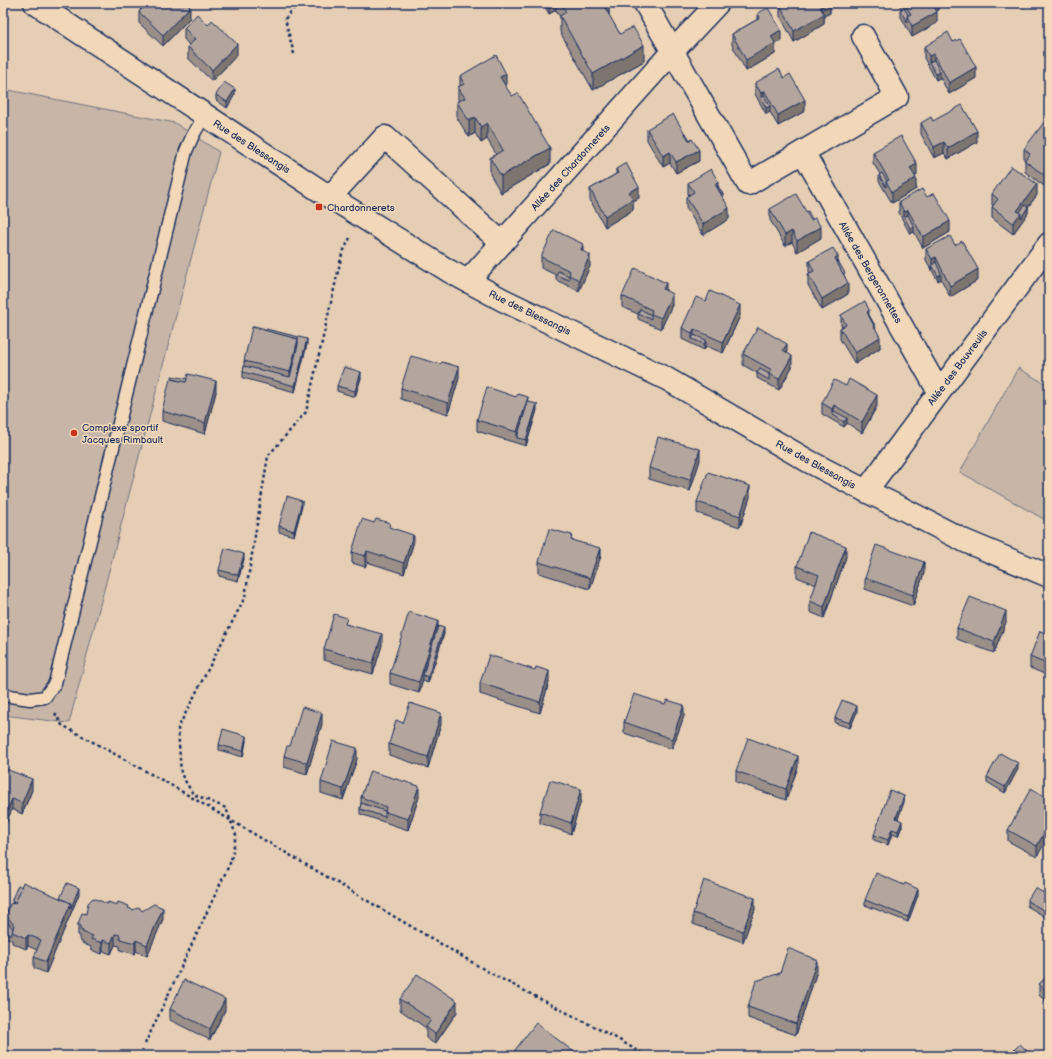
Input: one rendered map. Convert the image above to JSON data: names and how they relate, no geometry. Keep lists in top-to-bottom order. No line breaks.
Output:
{"streets":{"street":["Rue des Blessangis","Allée des Chardonnerets","Allée des Bergeronnettes","Allée des Bouvreuils"]},"crossings":[["Rue des Blessangis","Allée des Chardonnerets"],["Rue des Blessangis","Allée des Bouvreuils"],["Allée des Bergeronnettes","Allée des Bouvreuils"]],"places":{"transit":["Chardonnerets"],"other":["Complexe sportif Jacques Rimbault"]}}
